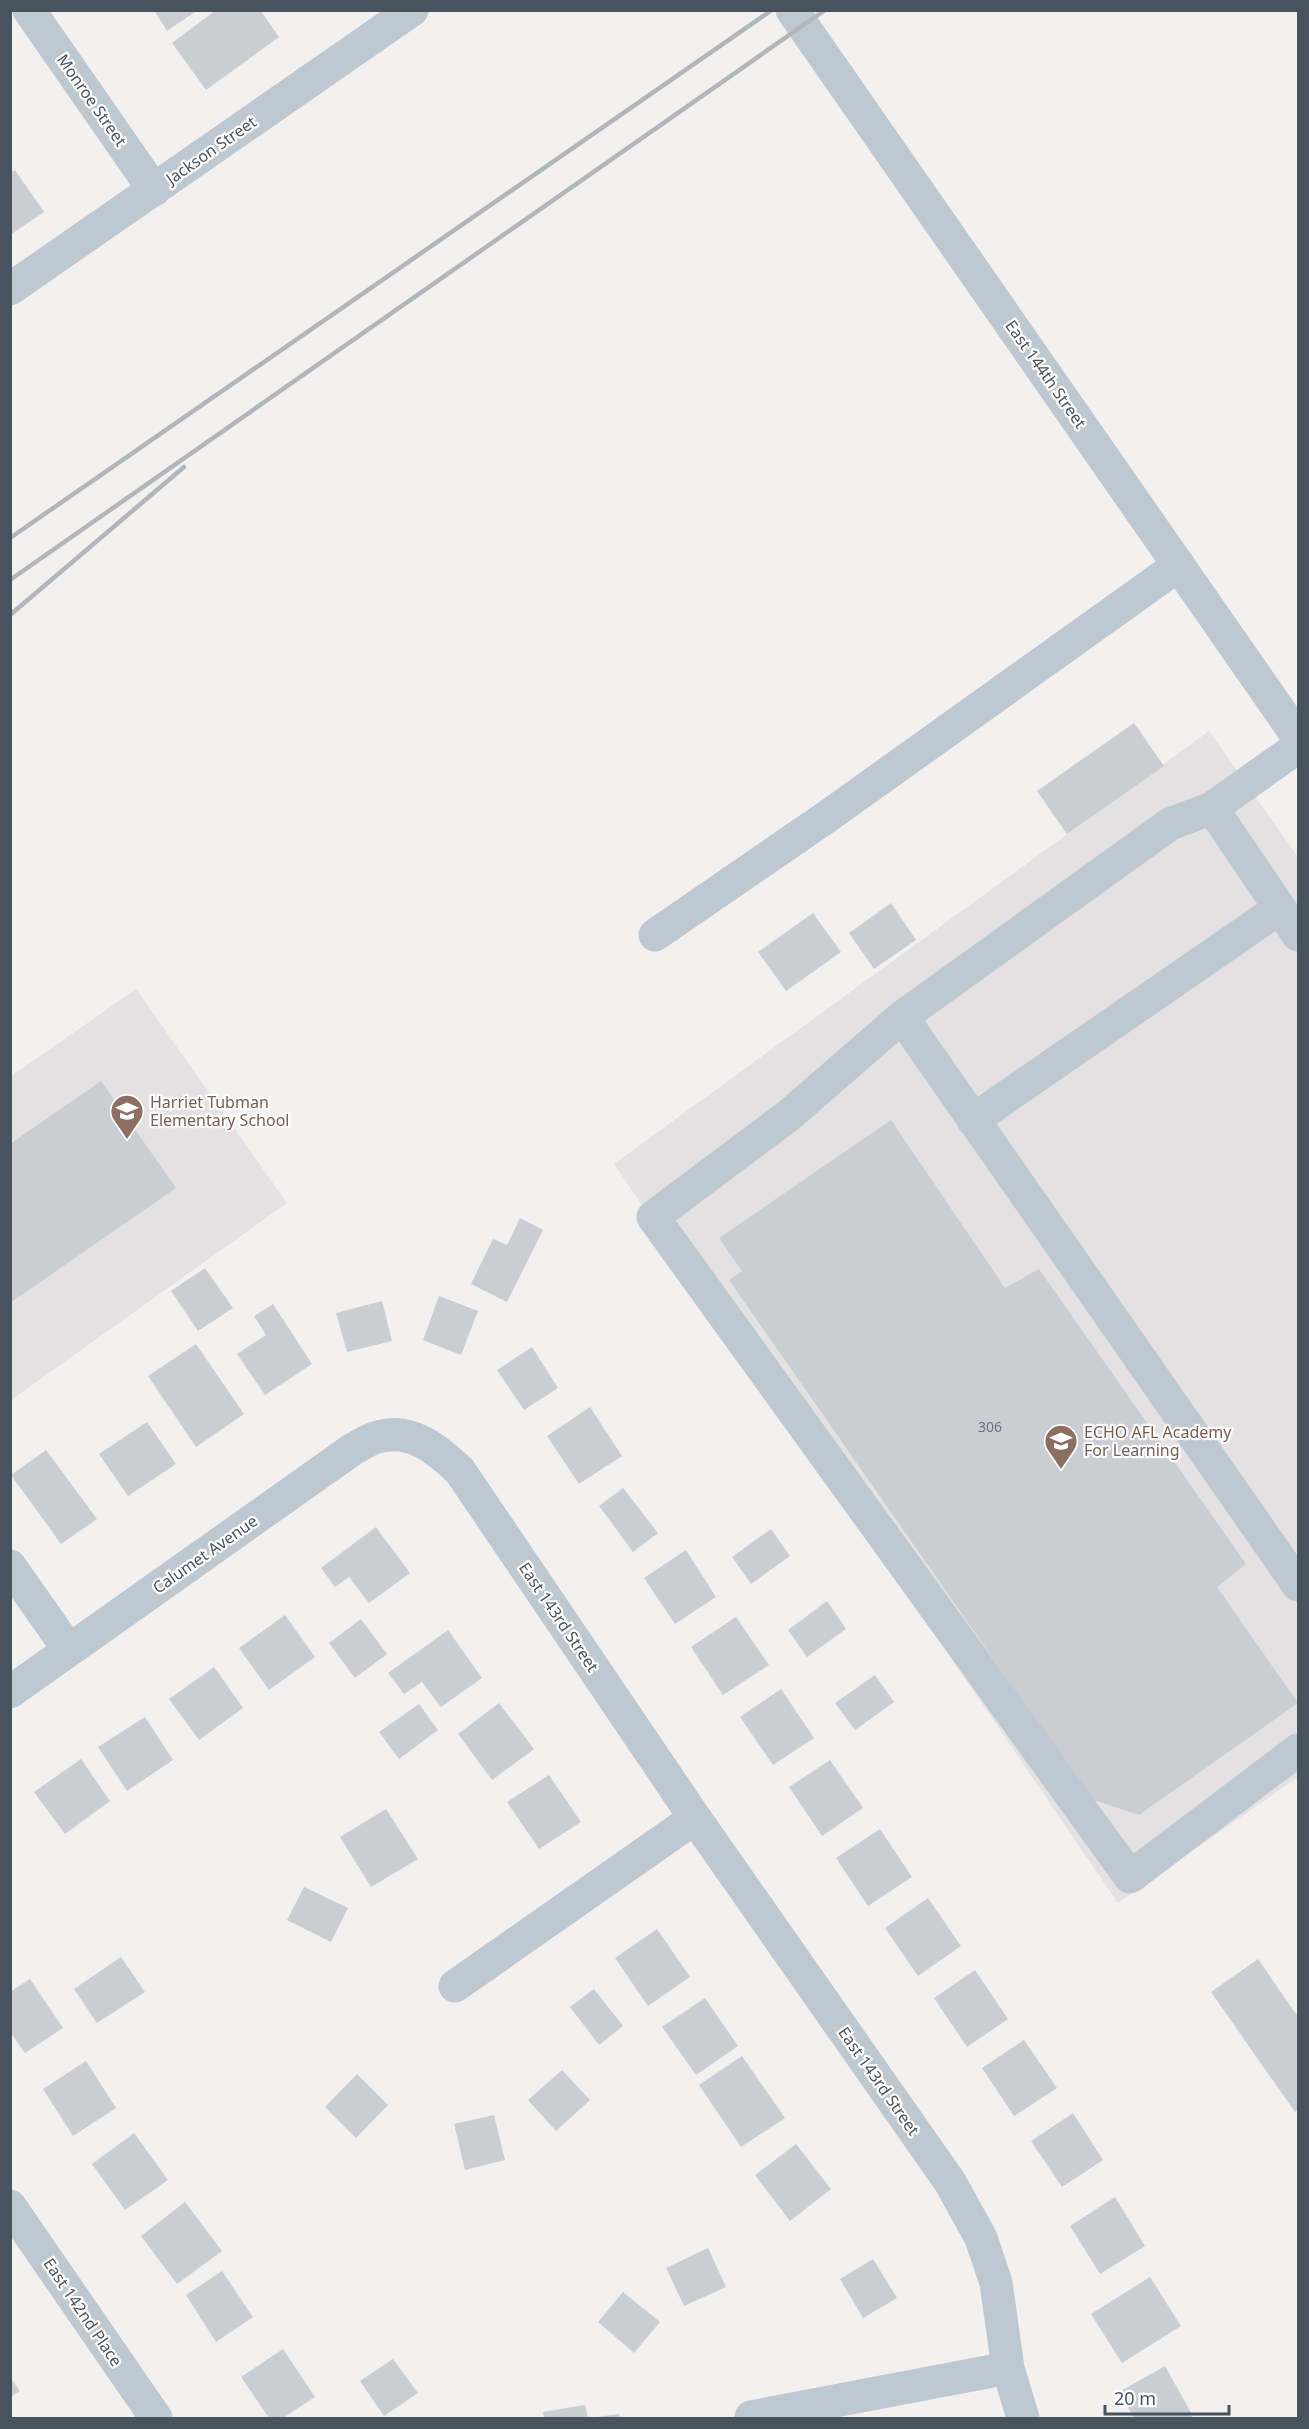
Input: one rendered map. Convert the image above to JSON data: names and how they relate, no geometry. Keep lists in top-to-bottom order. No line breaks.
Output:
{"streets":{"street":["Monroe Street","Jackson Street","East 144th Street","Calumet Avenue","East 143rd Street","East 142nd Place"]},"crossings":[["Monroe Street","Jackson Street"],["Calumet Avenue","East 143rd Street"]],"places":{"school or university":["Harriet Tubman Elementary School","ECHO AFL Academy For Learning"]},"house_numbers":["306"],"scale_bar":"20 m"}
